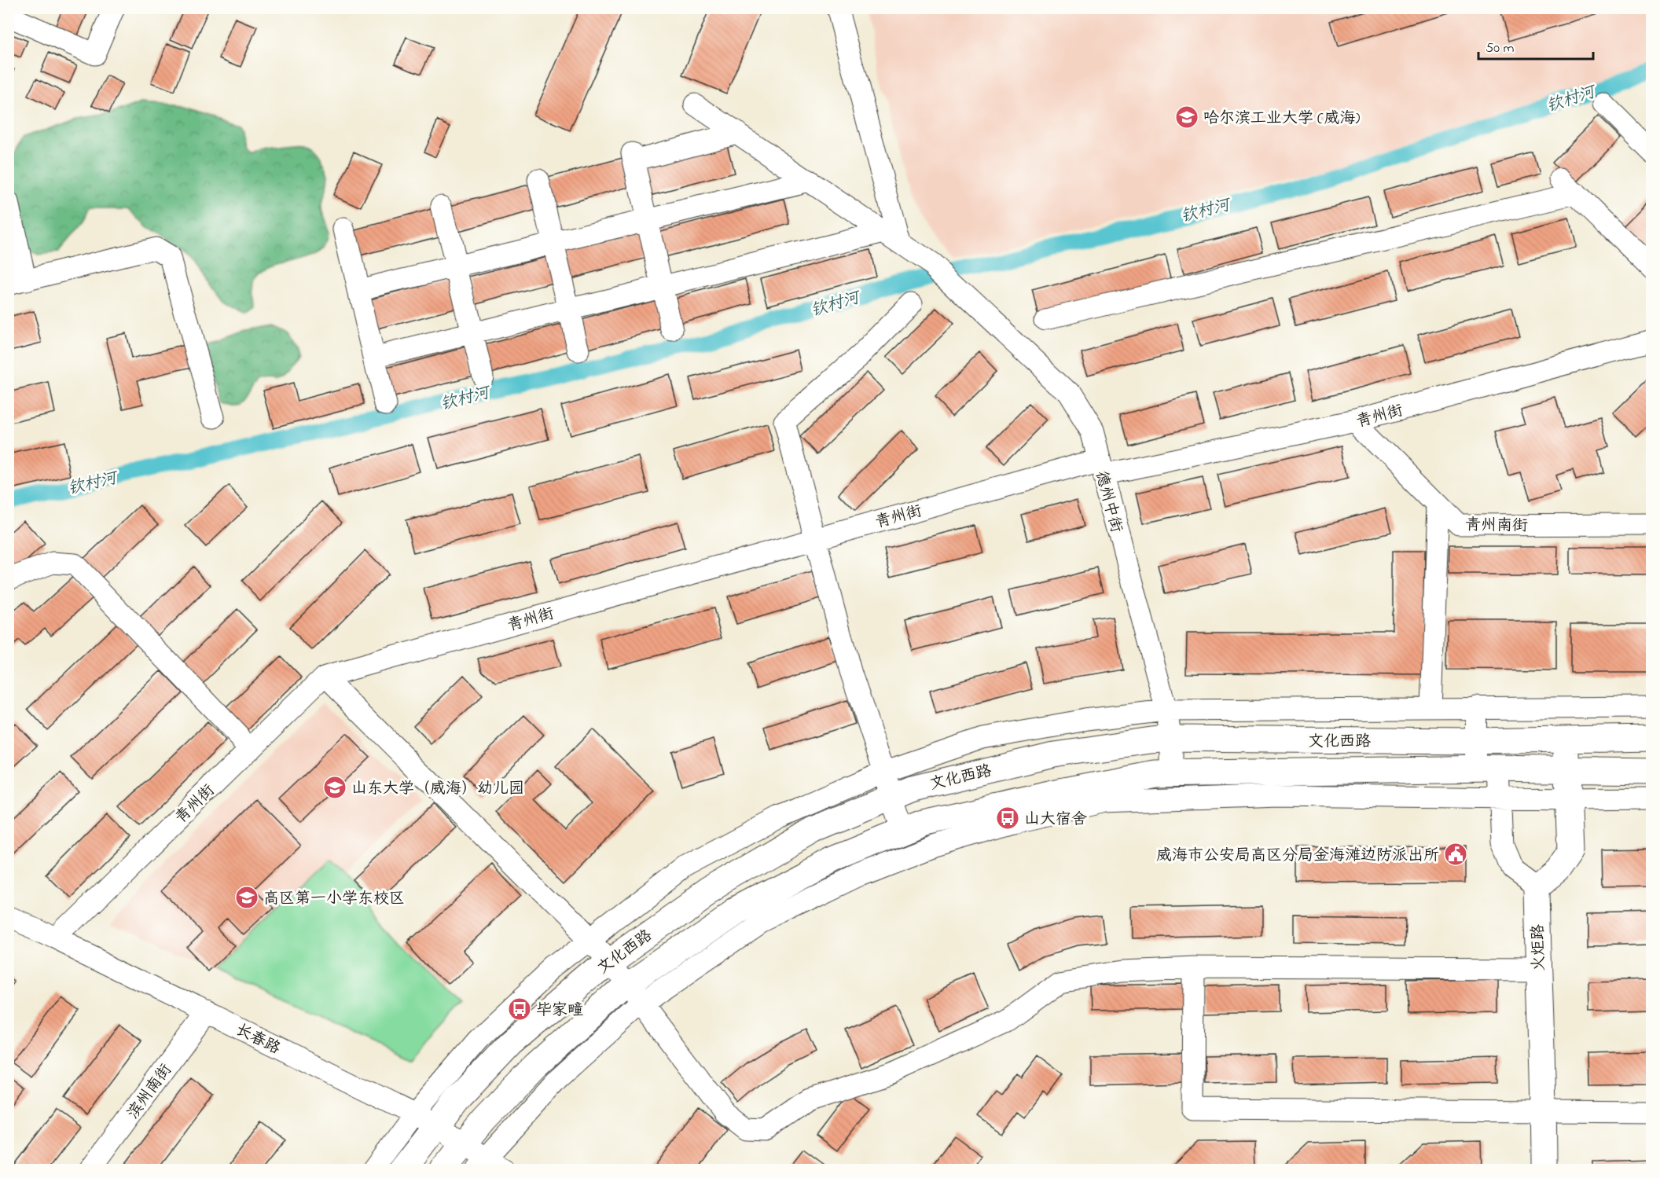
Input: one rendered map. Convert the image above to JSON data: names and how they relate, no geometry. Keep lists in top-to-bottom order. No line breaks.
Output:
{"streets":{"main road":["文化西路","火炬路"],"street":["青州街","德州中街","青州南街","长春路","滨州南街"]},"crossings":[["青州街","德州中街"],["青州街","青州南街"],["青州街","长春路"],["德州中街","文化西路"],["文化西路","长春路"],["长春路","滨州南街"]],"water":["钦村河"],"places":{"school or university":["哈尔滨工业大学 (威海)","山东大学（威海）幼儿园","高区第一小学东校区"],"bus stop":["山大宿舍","毕家疃"],"public building":["威海市公安局高区分局金海滩边防派出所"]},"scale_bar":"50 m"}
